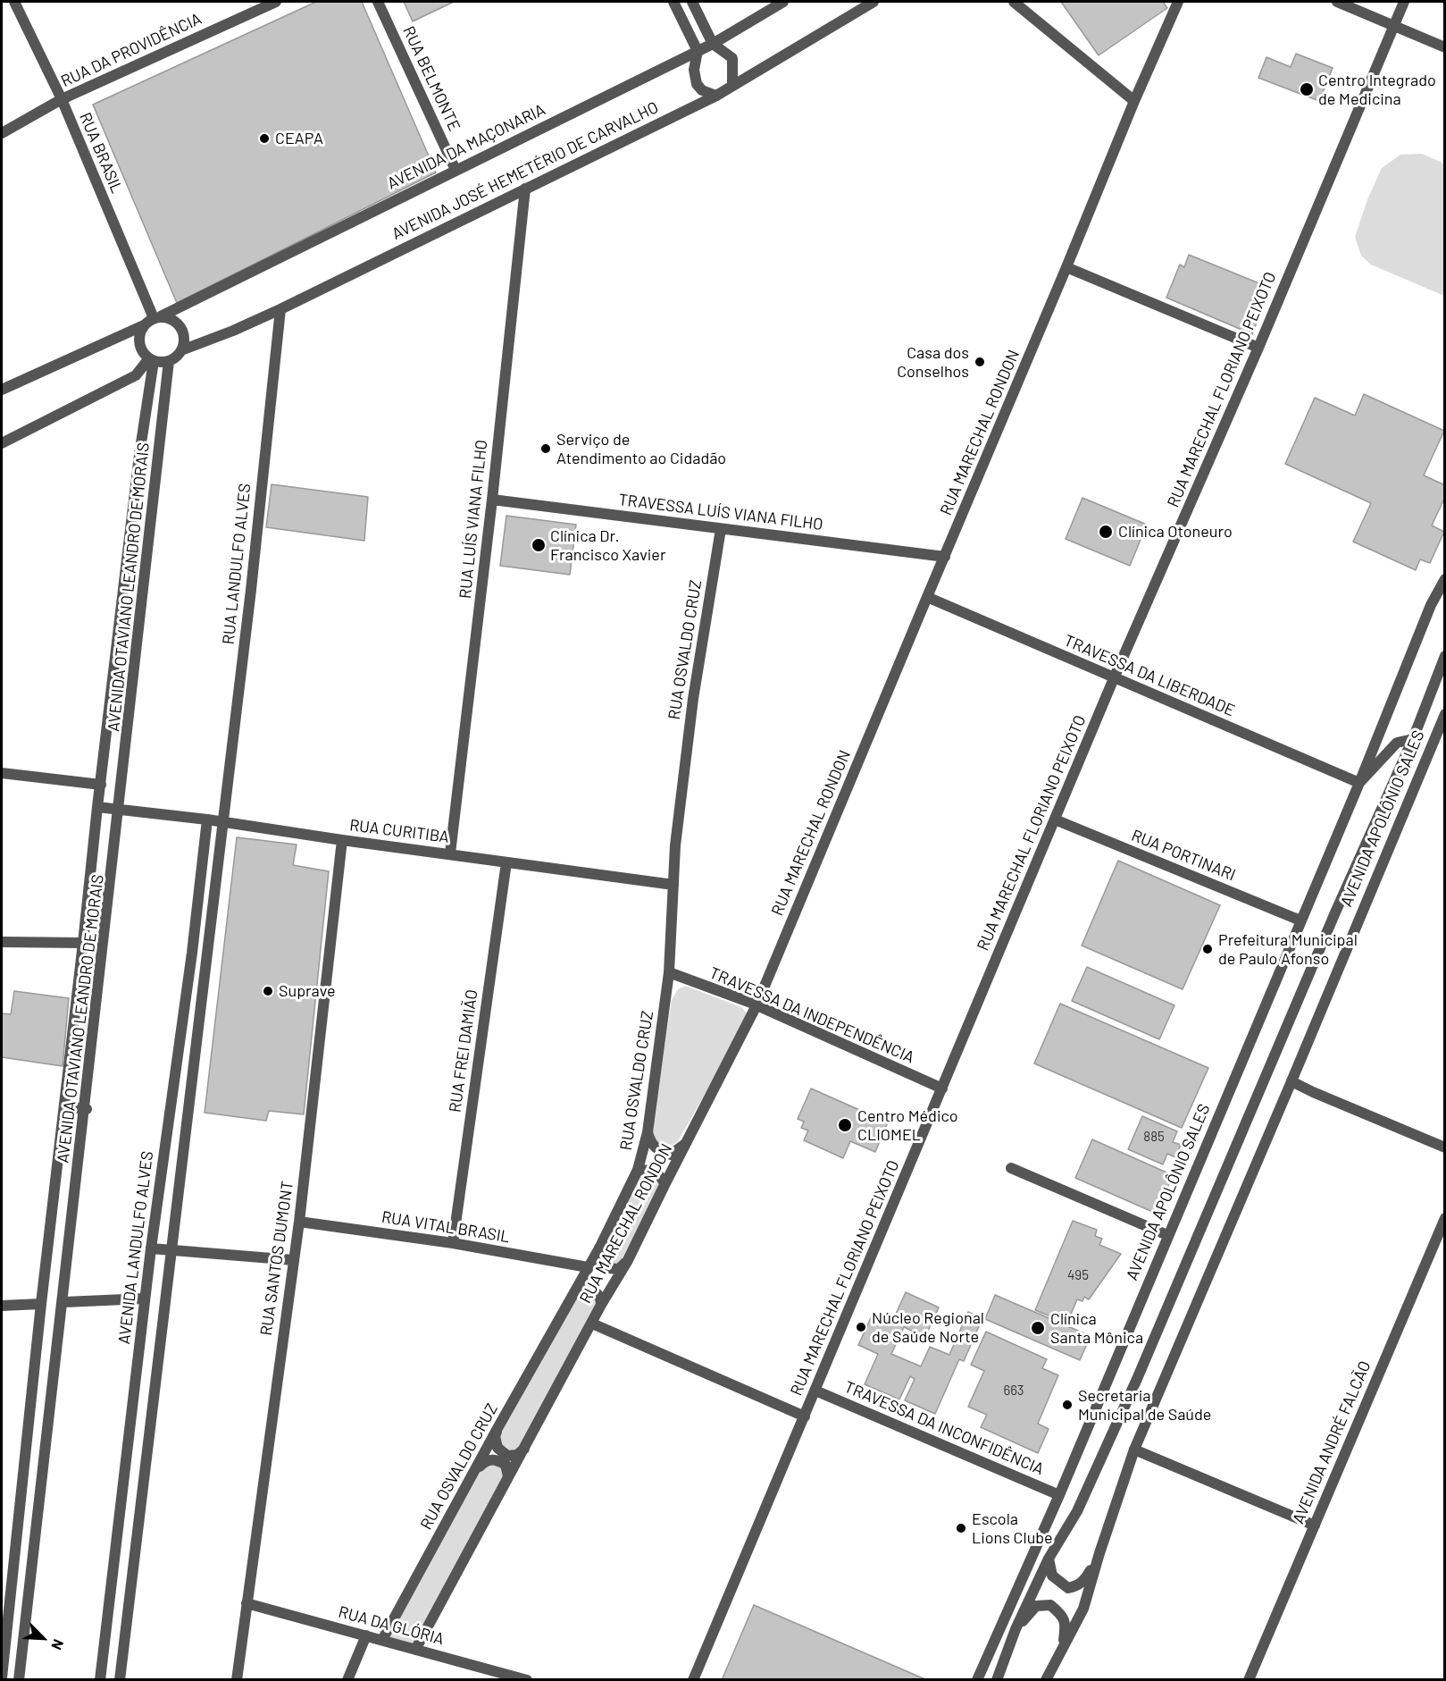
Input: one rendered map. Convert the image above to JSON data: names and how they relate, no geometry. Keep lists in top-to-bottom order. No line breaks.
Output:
{"streets":{"street":["RUA DA PROVIDÊNCIA","RUA BELMONTE","AVENIDA DA MAÇONARIA","RUA BRASIL","AVENIDA JOSÉ HEMETÉRIO DE CARVALHO","RUA MARECHAL FLORIANO PEIXOTO","RUA MARECHAL RONDON","TRAVESSA LUÍS VIANA FILHO","RUA LUÍS VIANA FILHO","RUA LANDULFO ALVES","AVENIDA OTAVIANO LEANDRO DE MORAIS","RUA OSVALDO CRUZ","TRAVESSA DA LIBERDADE","AVENIDA APOLÔNIO SALES","RUA CURITIBA","RUA PORTINARI","TRAVESSA DA INDEPENDÊNCIA","RUA FREI DAMIÃO","RUA VITAL BRASIL","AVENIDA LANDULFO ALVES","RUA SANTOS DUMONT","TRAVESSA DA INCONFIDÊNCIA","AVENIDA ANDRÉ FALCÃO","RUA DA GLÓRIA"]},"crossings":[["RUA DA PROVIDÊNCIA","RUA BRASIL"],["RUA BELMONTE","AVENIDA DA MAÇONARIA"],["AVENIDA DA MAÇONARIA","RUA BRASIL"],["AVENIDA DA MAÇONARIA","AVENIDA JOSÉ HEMETÉRIO DE CARVALHO"],["AVENIDA DA MAÇONARIA","AVENIDA OTAVIANO LEANDRO DE MORAIS"],["RUA BRASIL","AVENIDA JOSÉ HEMETÉRIO DE CARVALHO"],["RUA BRASIL","AVENIDA OTAVIANO LEANDRO DE MORAIS"],["AVENIDA JOSÉ HEMETÉRIO DE CARVALHO","RUA LUÍS VIANA FILHO"],["AVENIDA JOSÉ HEMETÉRIO DE CARVALHO","RUA LANDULFO ALVES"],["AVENIDA JOSÉ HEMETÉRIO DE CARVALHO","AVENIDA OTAVIANO LEANDRO DE MORAIS"],["RUA MARECHAL FLORIANO PEIXOTO","TRAVESSA DA LIBERDADE"],["RUA MARECHAL FLORIANO PEIXOTO","RUA PORTINARI"],["RUA MARECHAL FLORIANO PEIXOTO","TRAVESSA DA INDEPENDÊNCIA"],["RUA MARECHAL FLORIANO PEIXOTO","TRAVESSA DA INCONFIDÊNCIA"],["RUA MARECHAL RONDON","TRAVESSA LUÍS VIANA FILHO"],["RUA MARECHAL RONDON","TRAVESSA DA LIBERDADE"],["RUA MARECHAL RONDON","TRAVESSA DA INDEPENDÊNCIA"],["RUA MARECHAL RONDON","RUA DA GLÓRIA"],["TRAVESSA LUÍS VIANA FILHO","RUA LUÍS VIANA FILHO"],["TRAVESSA LUÍS VIANA FILHO","RUA OSVALDO CRUZ"],["RUA LUÍS VIANA FILHO","RUA CURITIBA"],["RUA LANDULFO ALVES","RUA CURITIBA"],["AVENIDA OTAVIANO LEANDRO DE MORAIS","RUA CURITIBA"],["RUA OSVALDO CRUZ","RUA CURITIBA"],["RUA OSVALDO CRUZ","TRAVESSA DA INDEPENDÊNCIA"],["RUA OSVALDO CRUZ","RUA VITAL BRASIL"],["RUA OSVALDO CRUZ","RUA DA GLÓRIA"],["TRAVESSA DA LIBERDADE","AVENIDA APOLÔNIO SALES"],["AVENIDA APOLÔNIO SALES","RUA PORTINARI"],["AVENIDA APOLÔNIO SALES","TRAVESSA DA INCONFIDÊNCIA"],["RUA CURITIBA","RUA FREI DAMIÃO"],["RUA CURITIBA","AVENIDA LANDULFO ALVES"],["RUA CURITIBA","RUA SANTOS DUMONT"],["RUA FREI DAMIÃO","RUA VITAL BRASIL"],["RUA VITAL BRASIL","RUA SANTOS DUMONT"],["RUA SANTOS DUMONT","RUA DA GLÓRIA"]],"places":["Centro Integrado de Medicina","CEAPA","Casa dos Conselhos","Serviço de Atendimento ao Cidadão","Clínica Otoneuro","Clínica Dr. Francisco Xavier","Prefeitura Municipal de Paulo Afonso","Suprave","Centro Médico CLIOMEL","Núcleo Regional de Saúde Norte","Clínica Santa Mônica","Secretaria Municipal de Saúde","Escola Lions Clube"],"house_numbers":["885","495","663"],"north":"bottom right"}
